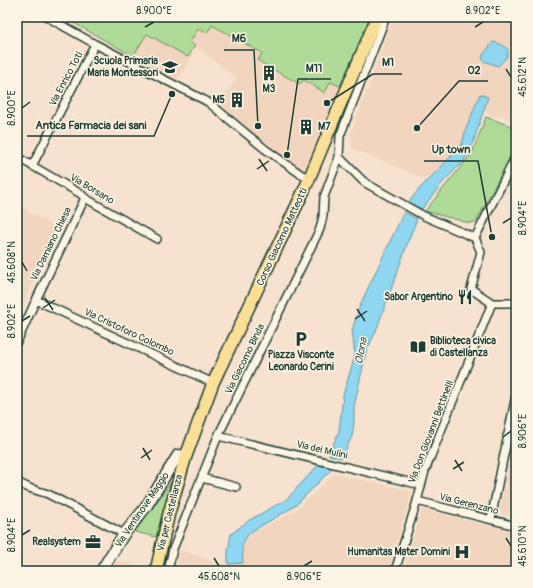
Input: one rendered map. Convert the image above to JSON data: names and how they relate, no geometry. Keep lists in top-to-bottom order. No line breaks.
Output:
{"streets":{"main road":["Corso Giacomo Matteotti","Via per Castellanza"],"street":["Via Enrico Toti","Via Borsano","Via Damiano Chiesa","Via Cristoforo Colombo","Via Giacomo Binda","Via Don Giovanni Bettinelli","Via dei Mulini","Via Gerenzano","Via Ventinove Maggio"]},"crossings":[["Via Enrico Toti","Via Borsano"],["Via Borsano","Via Damiano Chiesa"],["Corso Giacomo Matteotti","Via Cristoforo Colombo"],["Corso Giacomo Matteotti","Via Ventinove Maggio"],["Corso Giacomo Matteotti","Via per Castellanza"],["Via Damiano Chiesa","Via Cristoforo Colombo"],["Via Giacomo Binda","Via dei Mulini"],["Via Don Giovanni Bettinelli","Via dei Mulini"],["Via Don Giovanni Bettinelli","Via Gerenzano"],["Via Ventinove Maggio","Via per Castellanza"]],"water":["Olona"],"places":{"school or university":["Scuola Primaria Maria Montessori"],"building":["M3","M5","M7"],"other":["Antica Farmacia dei sani","M1","M6","O2","M11","Up town"],"restaurant":["Sabor Argentino"],"parking":["Piazza Visconte Leonardo Cerini"],"library":["Biblioteca civica di Castellanza"],"office":["Realsystem"],"hospital":["Humanitas Mater Domini"]},"coordinates":["8.900°E","8.902°E","45.612°N","8.904°E","45.608°N","8.906°E","45.610°N"]}
